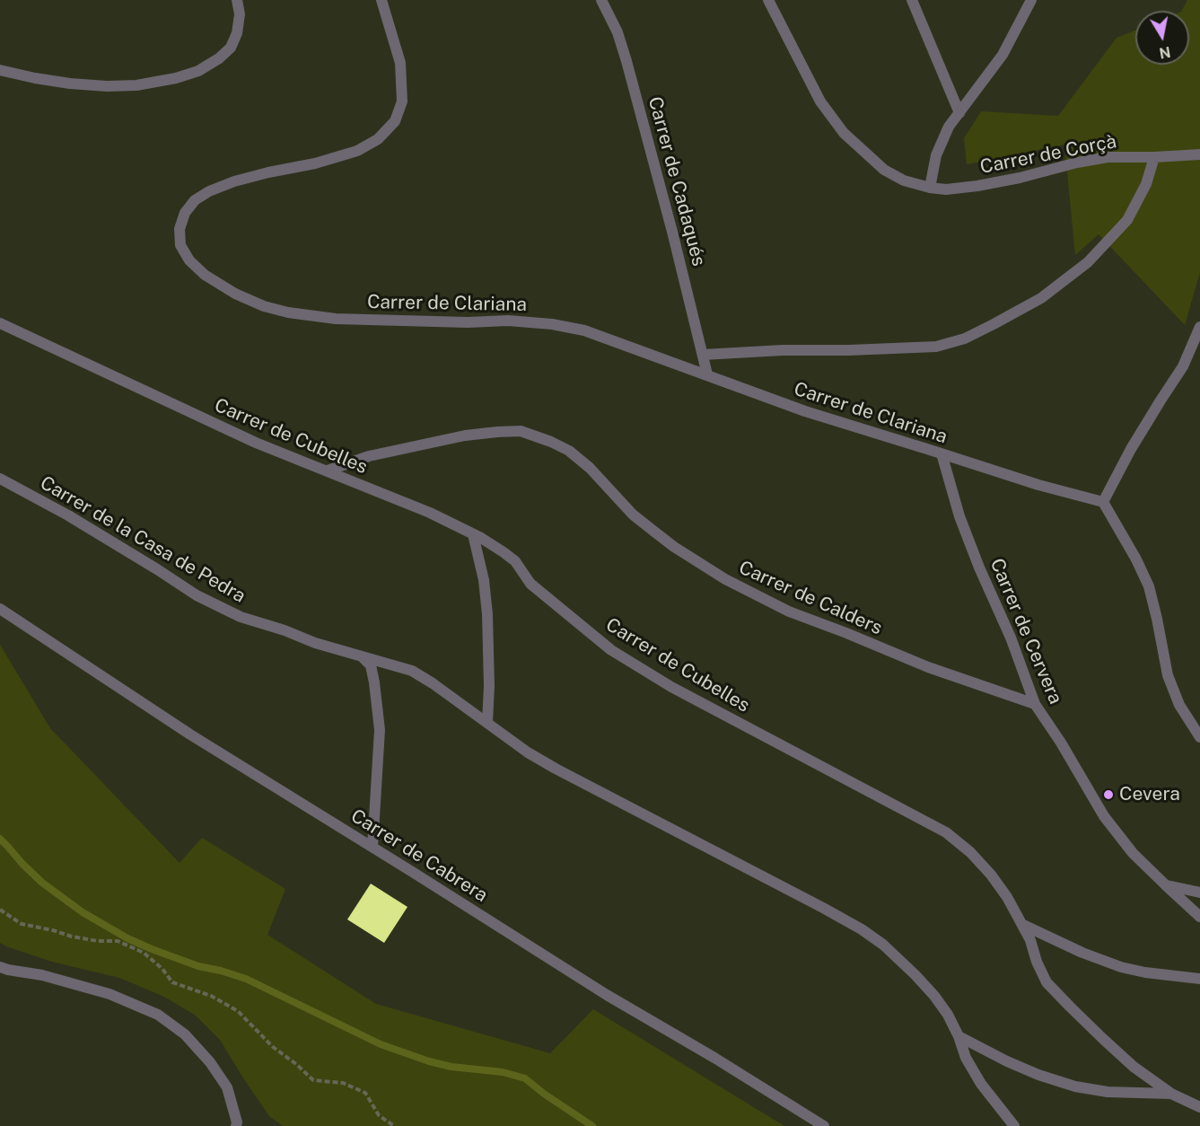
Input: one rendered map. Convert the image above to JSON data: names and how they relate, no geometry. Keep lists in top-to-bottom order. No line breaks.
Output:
{"streets":{"street":["Carrer de Corçà","Carrer de Cadaqués","Carrer de Clariana","Carrer de Cubelles","Carrer de la Casa de Pedra","Carrer de Calders","Carrer de Cervera","Carrer de Cabrera"]},"crossings":[["Carrer de Cadaqués","Carrer de Clariana"],["Carrer de Clariana","Carrer de Cervera"],["Carrer de Cubelles","Carrer de Calders"],["Carrer de Calders","Carrer de Cervera"]],"places":["Cevera"],"north":"bottom"}
